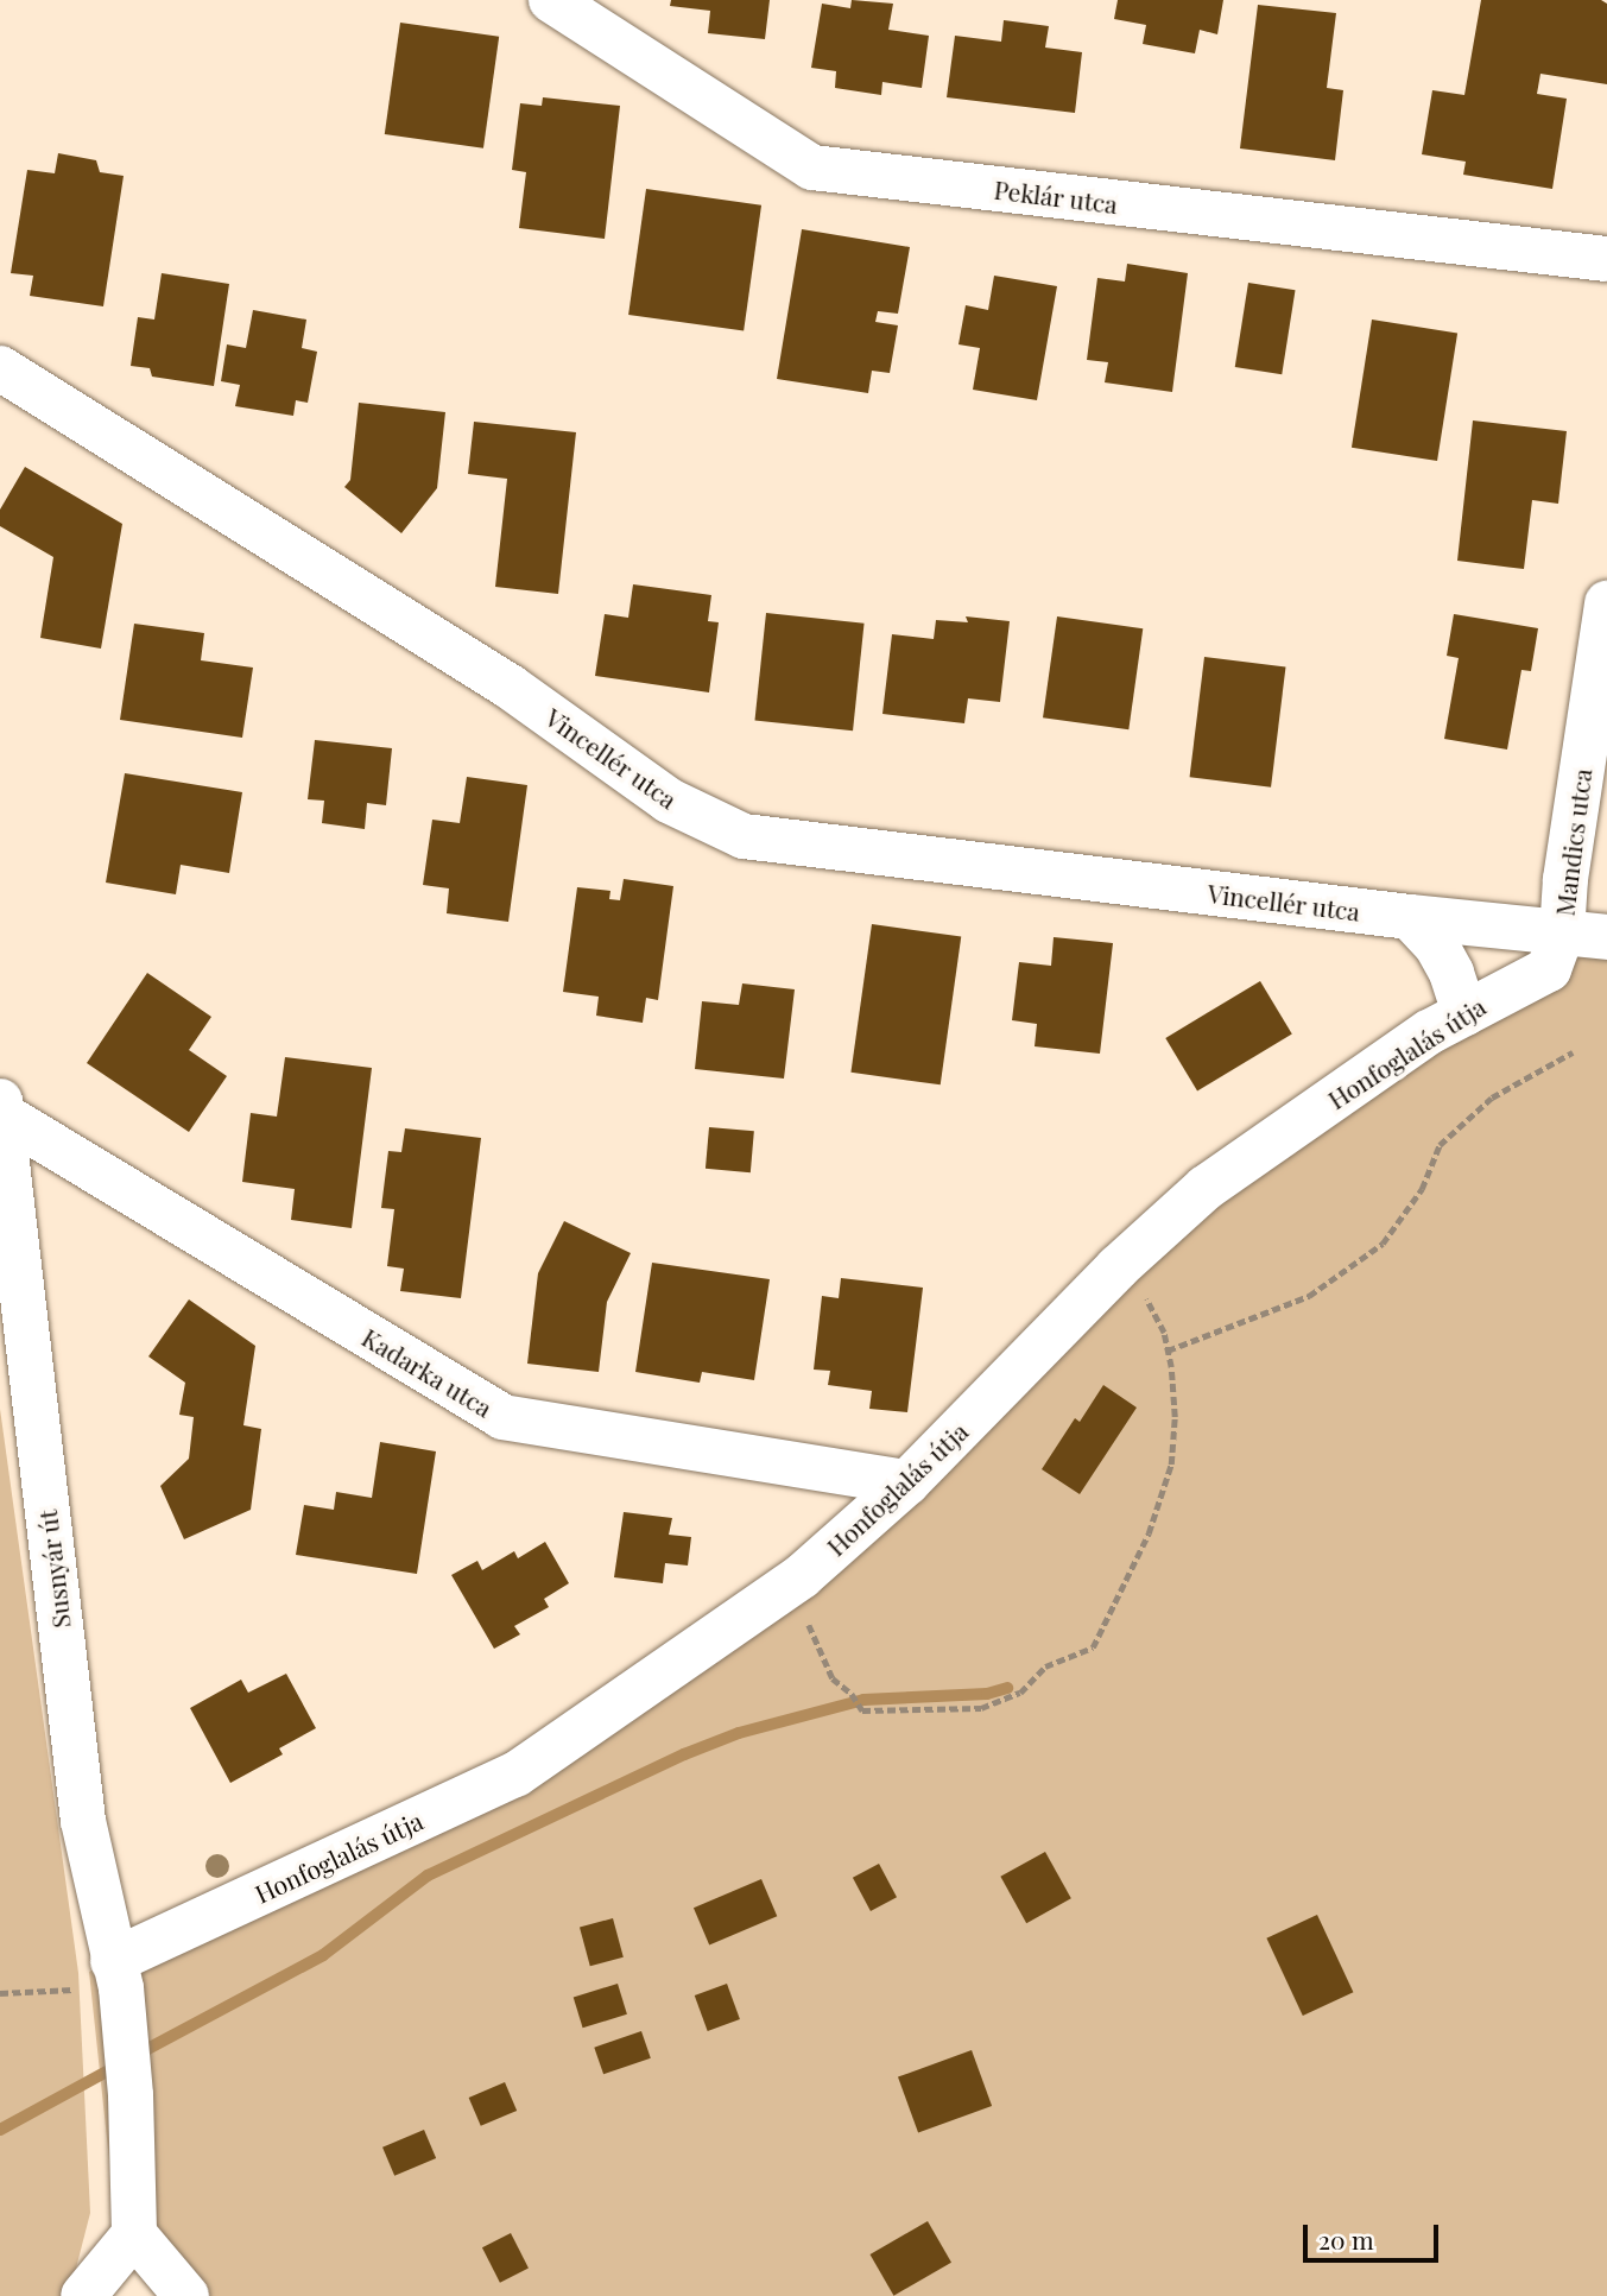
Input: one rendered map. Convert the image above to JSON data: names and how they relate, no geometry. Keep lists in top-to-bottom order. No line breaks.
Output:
{"streets":{"street":["Peklár utca","Vincellér utca","Mandics utca","Honfoglalás útja","Kadarka utca","Susnyár út"]},"crossings":[["Vincellér utca","Mandics utca"],["Vincellér utca","Honfoglalás útja"],["Mandics utca","Honfoglalás útja"],["Honfoglalás útja","Kadarka utca"],["Honfoglalás útja","Susnyár út"],["Kadarka utca","Susnyár út"]],"scale_bar":"20 m"}
